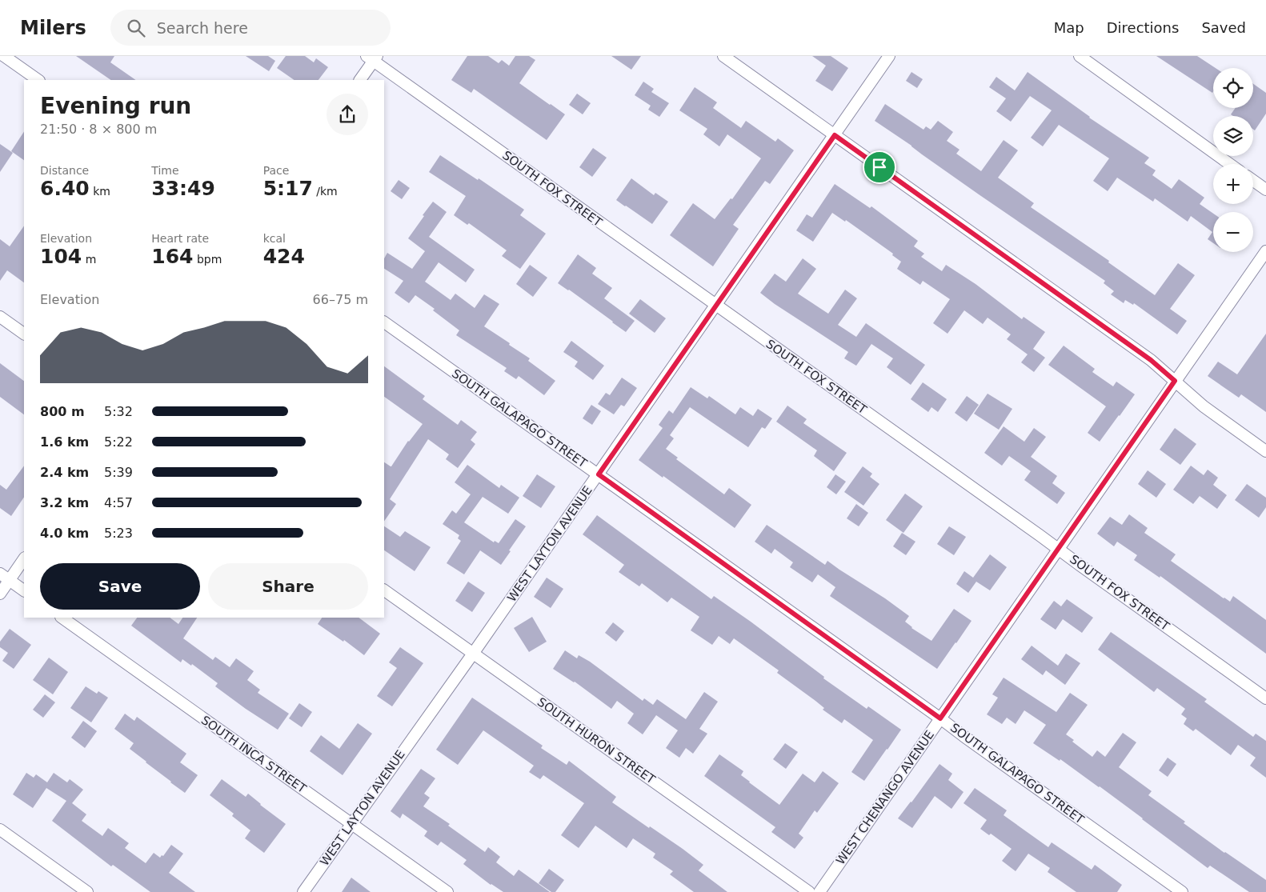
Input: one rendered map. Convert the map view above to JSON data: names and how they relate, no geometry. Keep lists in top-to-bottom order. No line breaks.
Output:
{"streets":{"street":["SOUTH FOX STREET","SOUTH GALAPAGO STREET","WEST LAYTON AVENUE","SOUTH HURON STREET","SOUTH INCA STREET","WEST CHENANGO AVENUE"]},"crossings":[["SOUTH FOX STREET","WEST LAYTON AVENUE"],["SOUTH FOX STREET","WEST CHENANGO AVENUE"],["SOUTH GALAPAGO STREET","WEST LAYTON AVENUE"],["SOUTH GALAPAGO STREET","WEST CHENANGO AVENUE"],["WEST LAYTON AVENUE","SOUTH HURON STREET"],["WEST LAYTON AVENUE","SOUTH INCA STREET"]],"page":{"header":"Milers","search":"Search here","nav":["Map","Directions","Saved"],"map_buttons":["+","−"],"heading":["Evening run","21:50 · 8 × 800 m"],"stats":[["Distance","6.40 km"],["Time","33:49"],["Pace","5:17 /km"],["Elevation","104 m"],["Heart rate","164 bpm"],["kcal","424"]],"chart":["Elevation","66–75 m"],"list":[{"name":"800 m","note":"5:32"},{"name":"1.6 km","note":"5:22"},{"name":"2.4 km","note":"5:39"},{"name":"3.2 km","note":"4:57"},{"name":"4.0 km","note":"5:23"}],"buttons":["Save","Share"]}}
